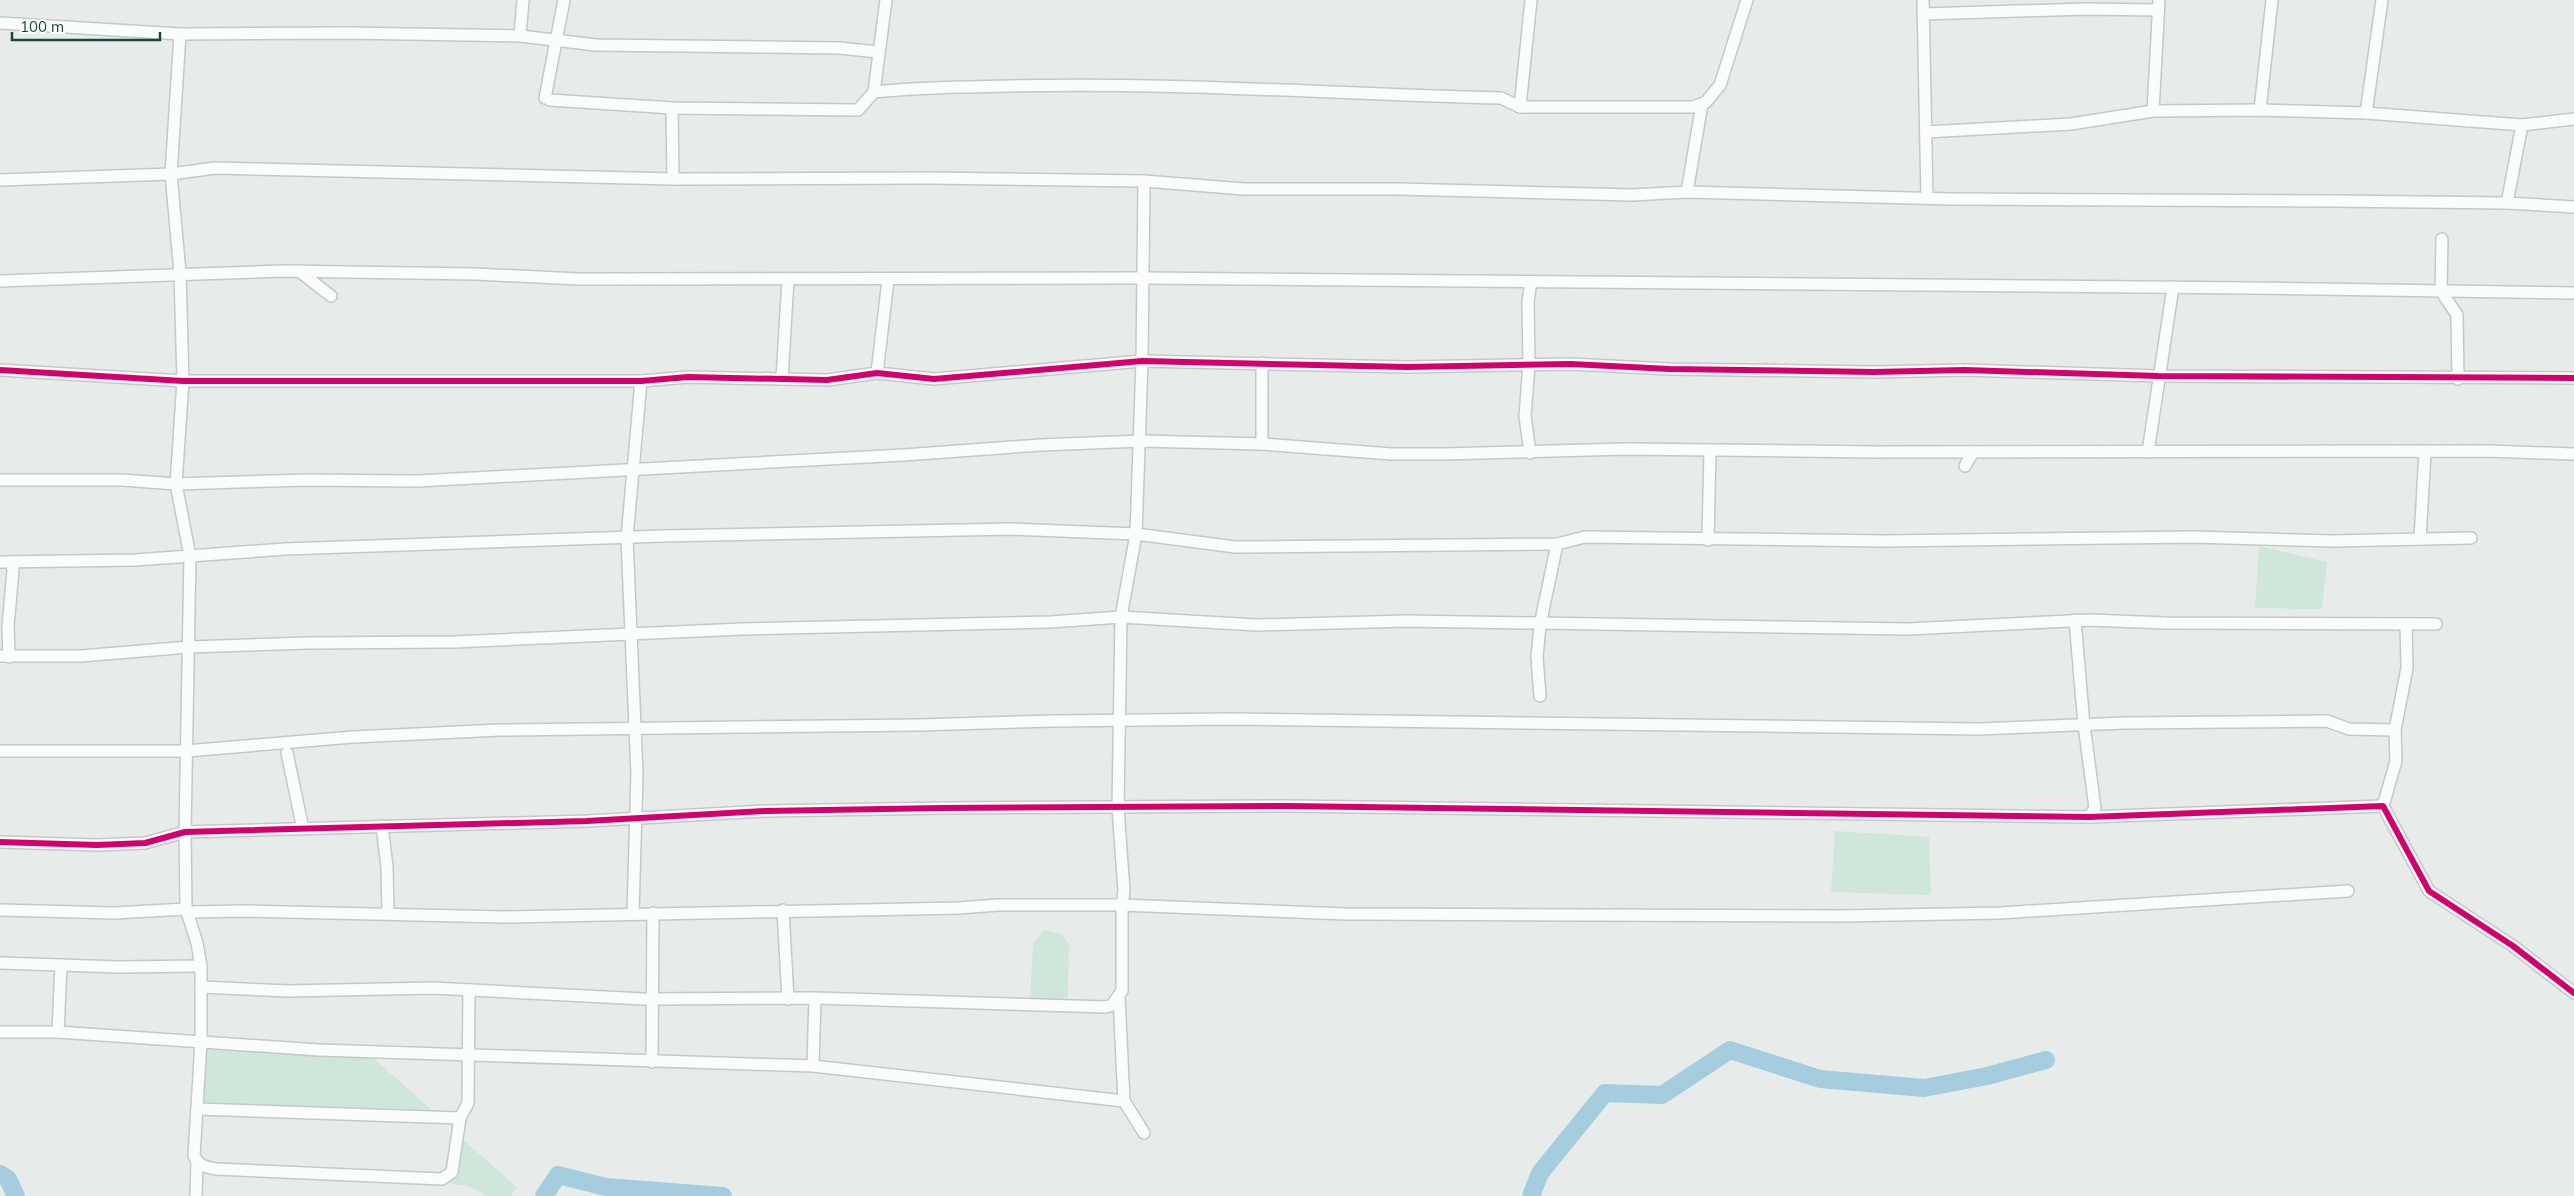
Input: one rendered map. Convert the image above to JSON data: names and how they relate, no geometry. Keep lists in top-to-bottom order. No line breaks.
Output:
{"scale_bar":"100 m"}
